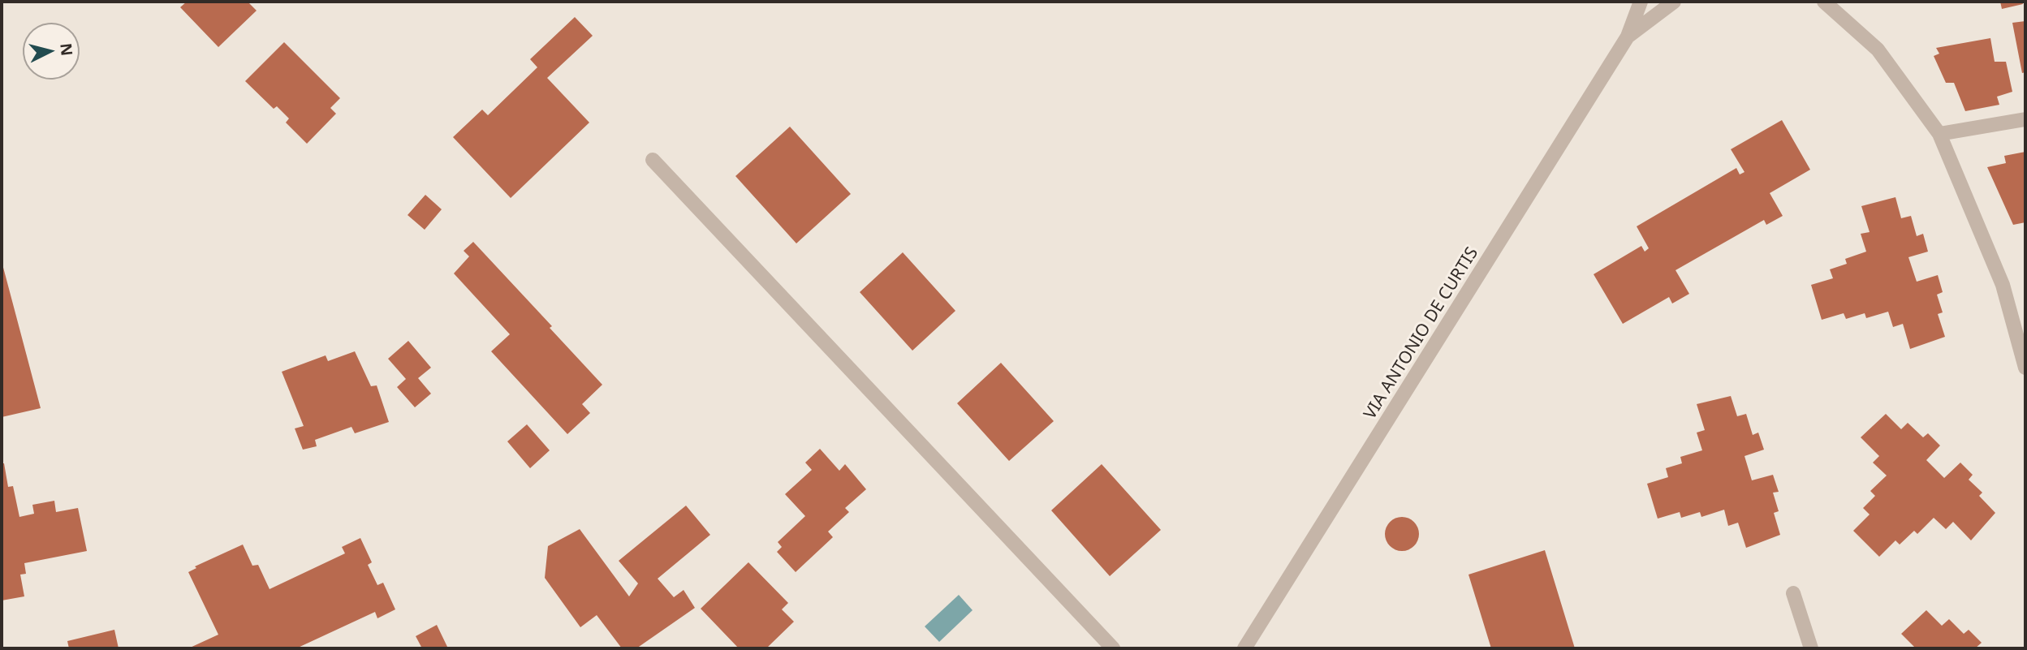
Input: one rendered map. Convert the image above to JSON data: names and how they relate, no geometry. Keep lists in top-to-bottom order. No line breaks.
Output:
{"streets":{"street":["VIA ANTONIO DE CURTIS"]},"north":"right"}
